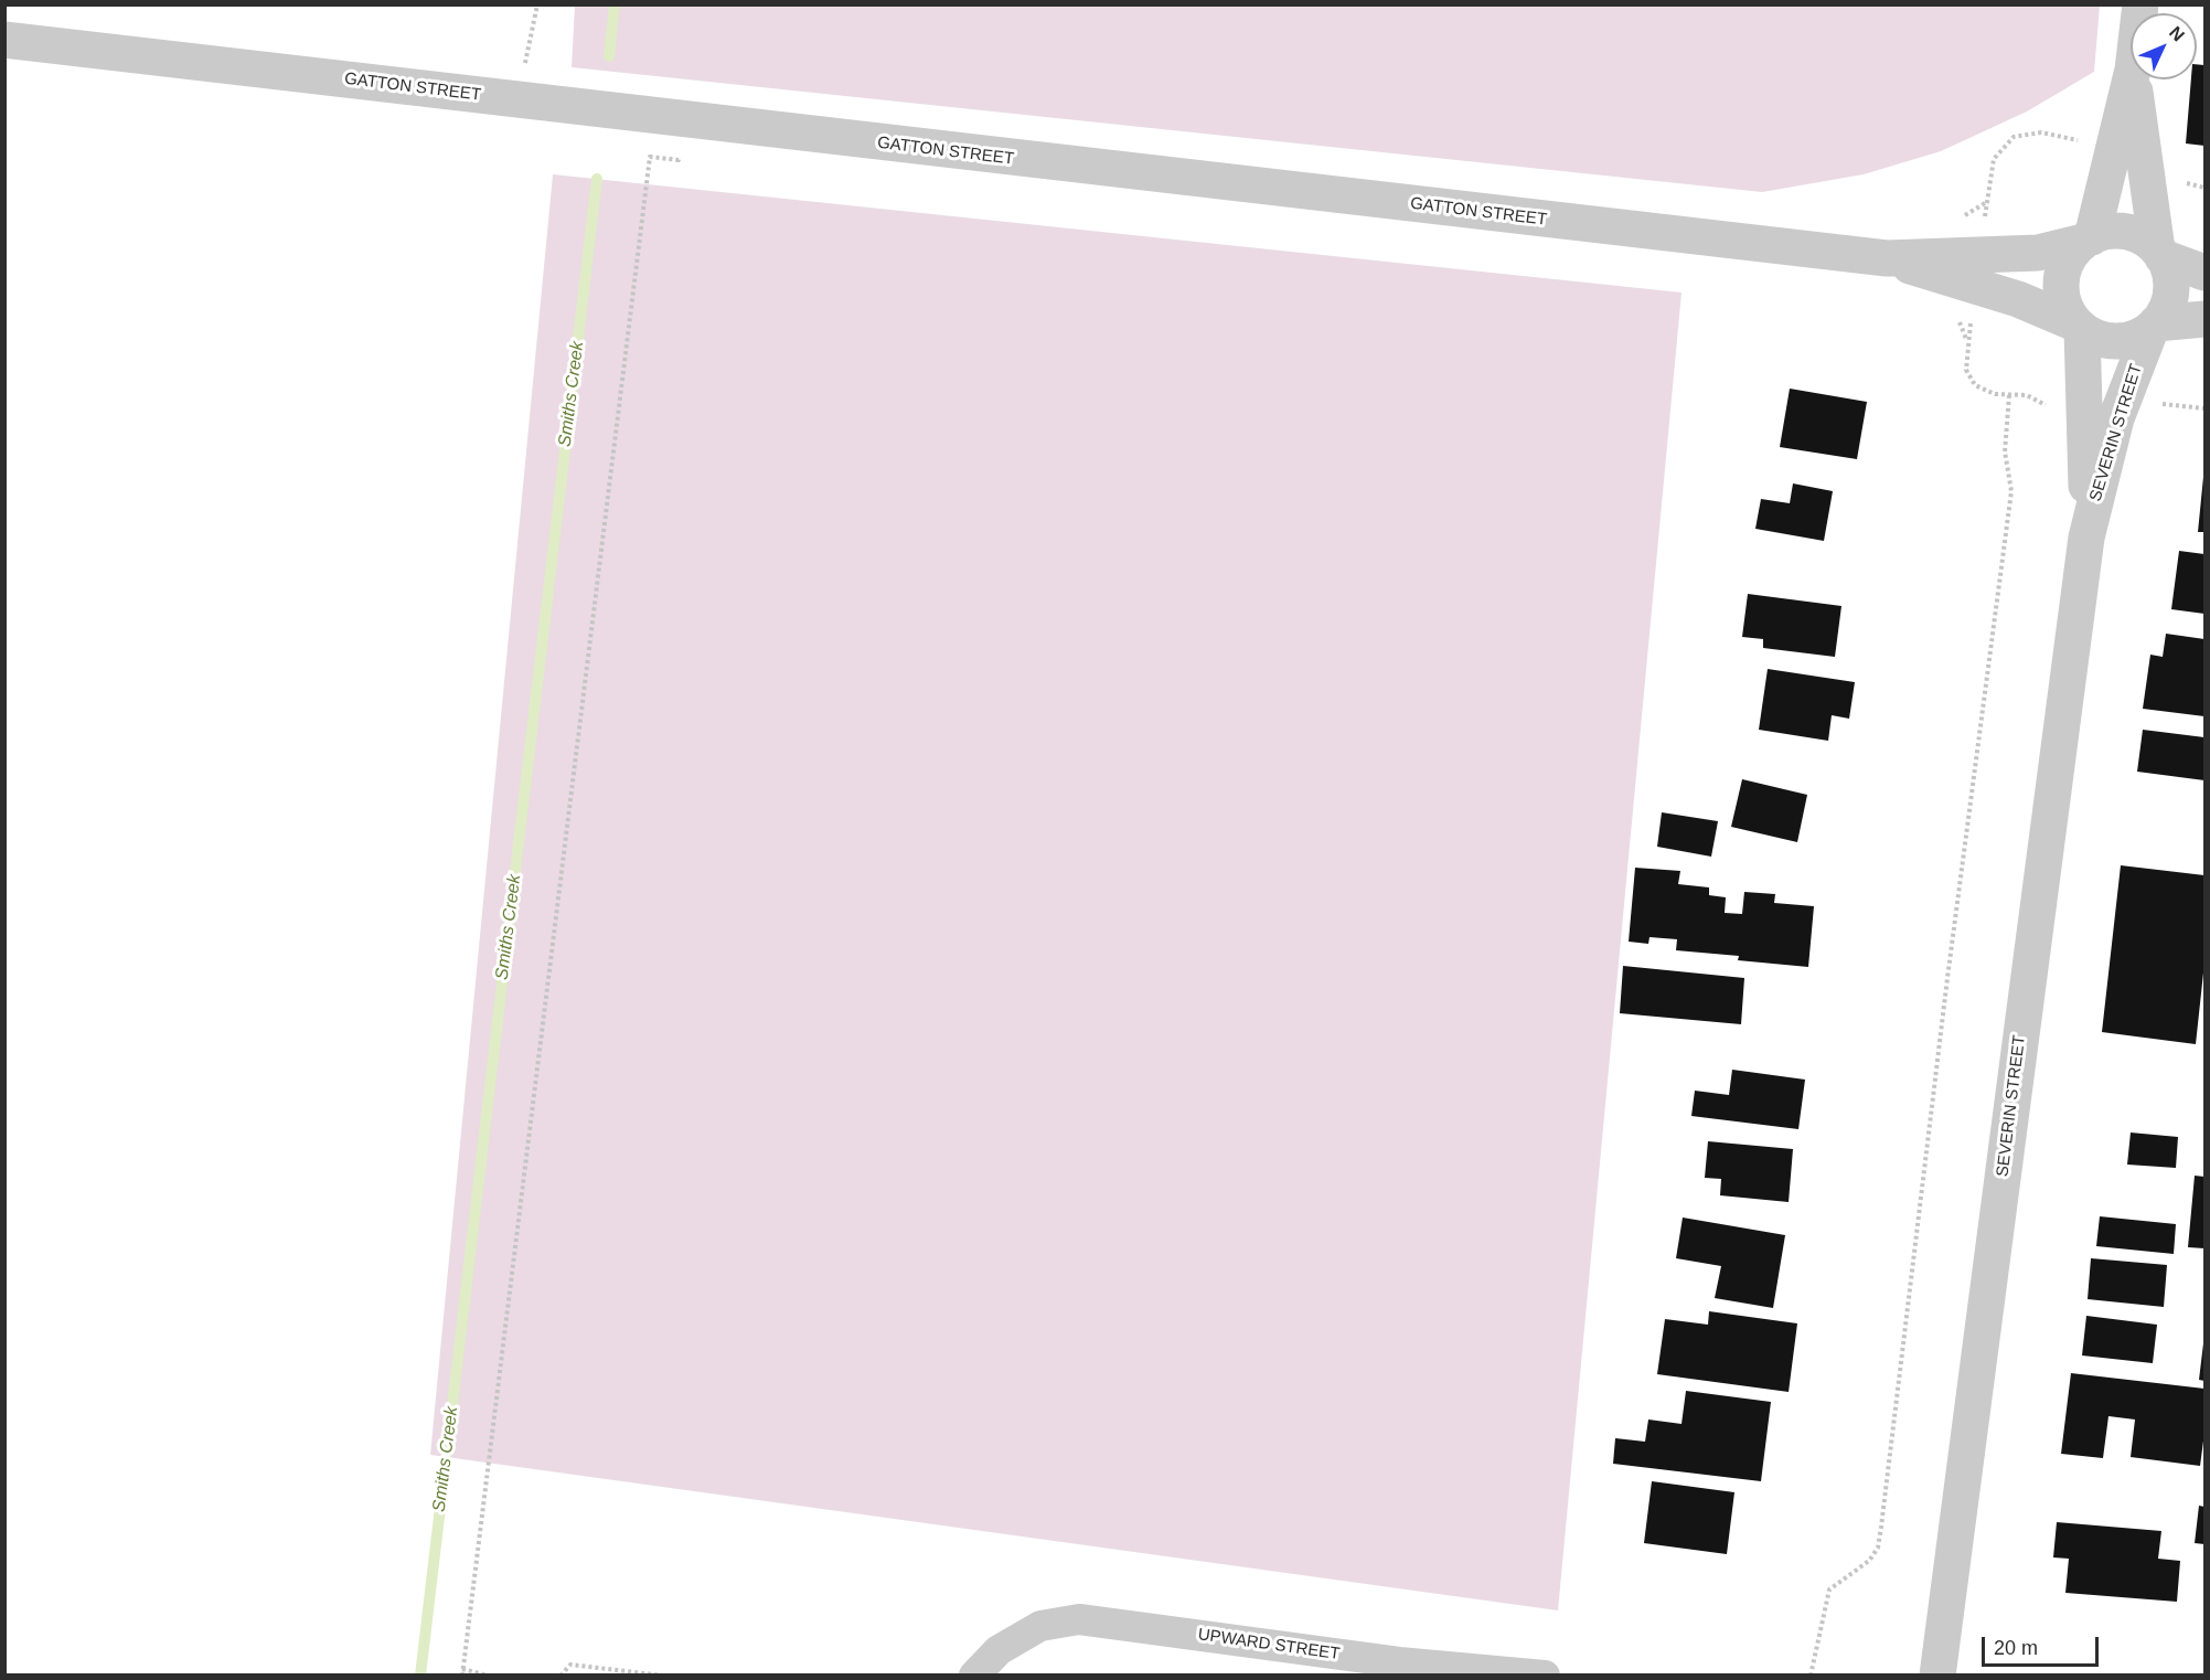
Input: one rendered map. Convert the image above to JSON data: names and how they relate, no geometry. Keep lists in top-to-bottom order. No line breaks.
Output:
{"streets":{"street":["GATTON STREET","SEVERIN STREET","UPWARD STREET"]},"crossings":[["GATTON STREET","SEVERIN STREET"]],"water":["Smiths Creek"],"scale_bar":"20 m","north":"top right"}
